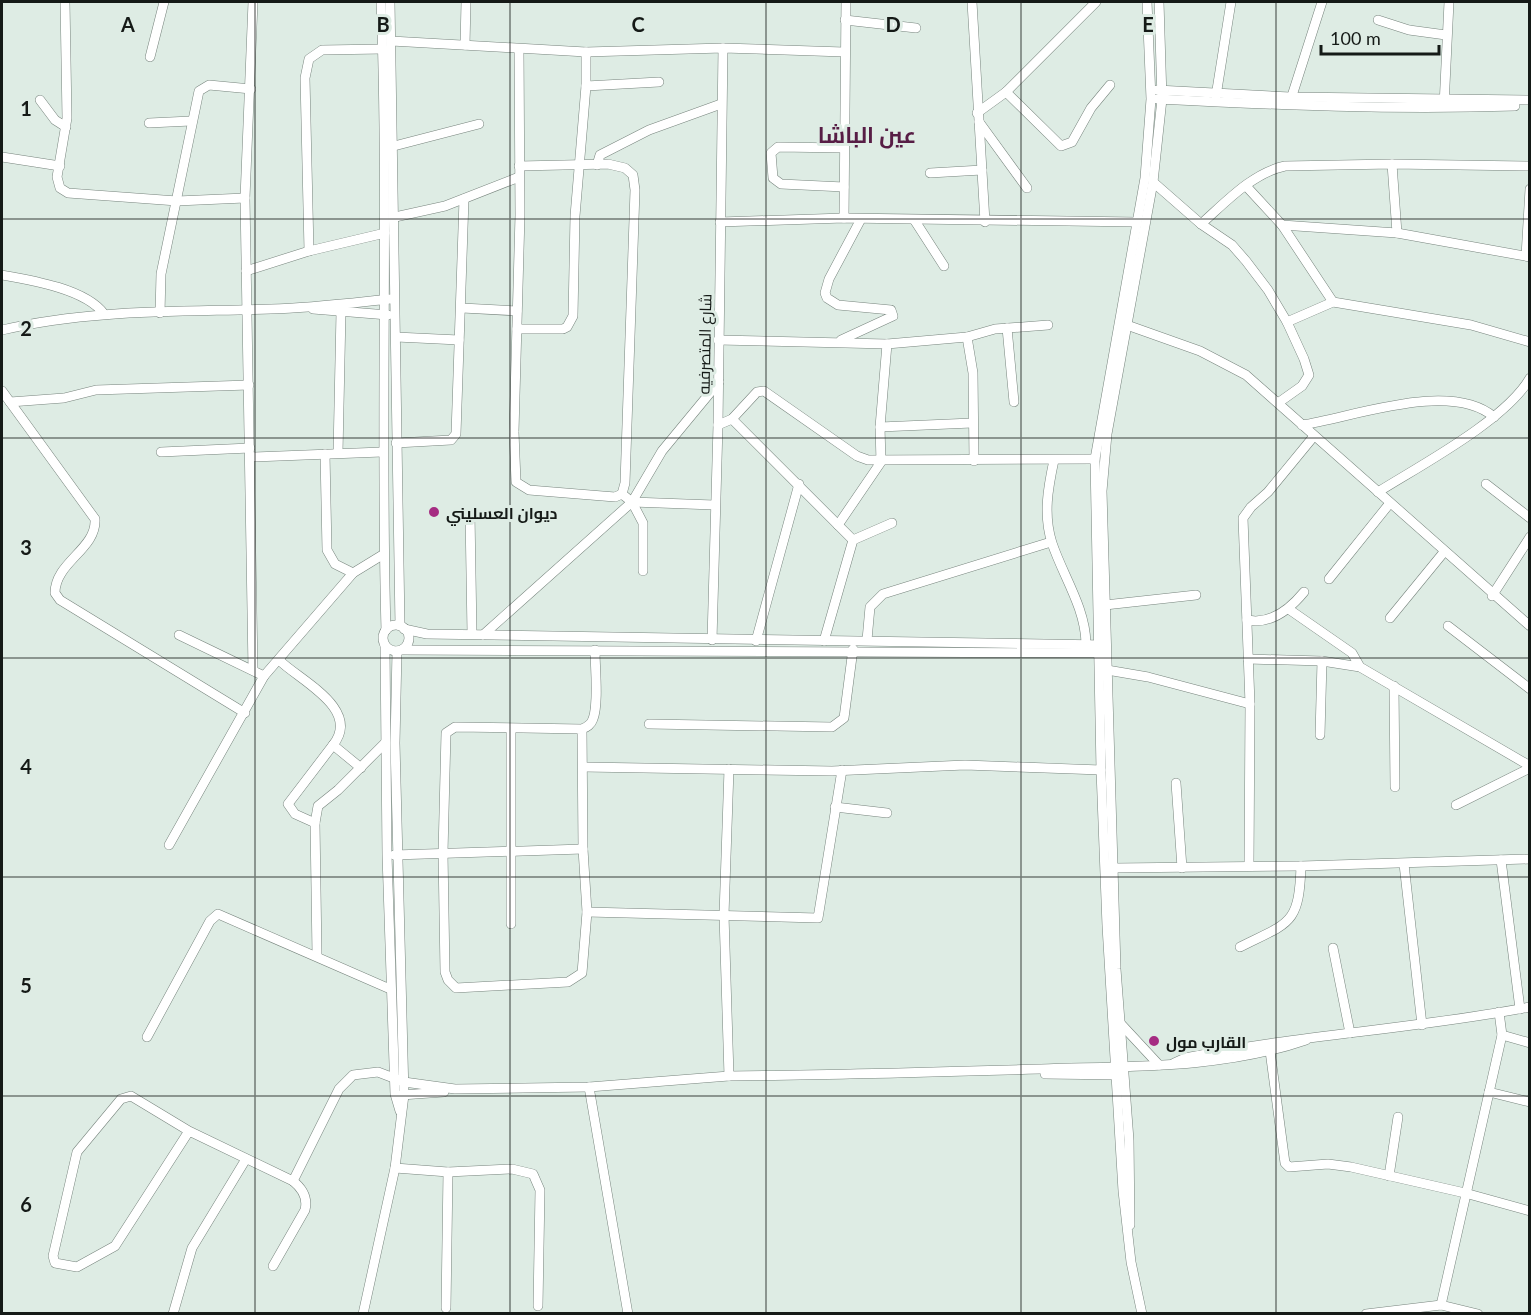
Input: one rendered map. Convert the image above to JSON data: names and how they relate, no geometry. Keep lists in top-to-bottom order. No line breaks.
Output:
{"streets":{"street":["شارع المتصرفيه"]},"districts":["عين الباشا"],"places":["ديوان العسليني","القارب مول"],"scale_bar":"100 m","grid":{"columns":["A","B","C","D","E"],"rows":["1","2","3","4","5","6"]}}
